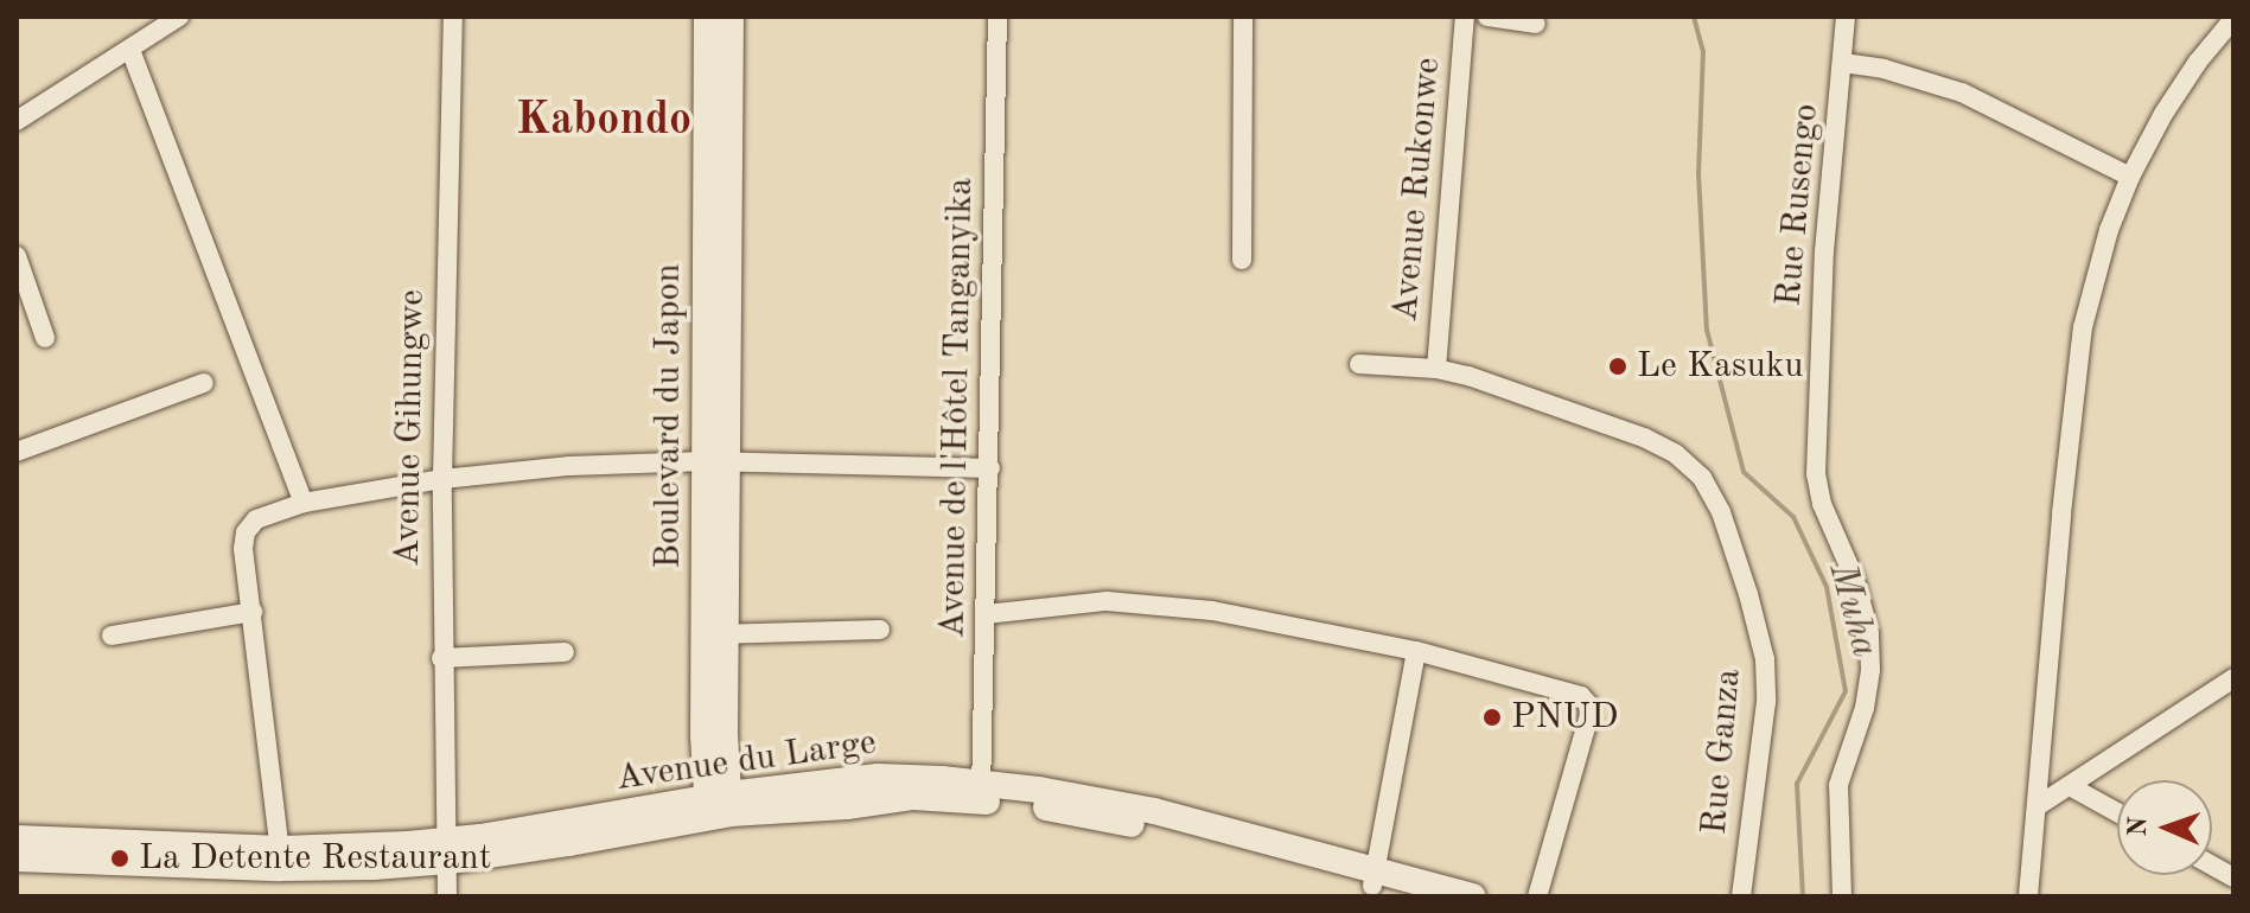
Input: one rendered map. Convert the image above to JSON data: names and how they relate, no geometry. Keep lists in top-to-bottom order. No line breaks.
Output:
{"streets":{"main road":["Boulevard du Japon","Avenue du Large"],"street":["Avenue Rukonwe","Rue Rusengo","Avenue de l'Hôtel Tanganyika","Avenue Gihungwe","Rue Ganza"]},"crossings":[["Avenue Rukonwe","Rue Ganza"],["Avenue de l'Hôtel Tanganyika","Avenue du Large"],["Boulevard du Japon","Avenue du Large"],["Avenue Gihungwe","Avenue du Large"]],"districts":["Kabondo"],"water":["Muha"],"places":["Le Kasuku","PNUD","La Detente Restaurant"],"north":"left"}
